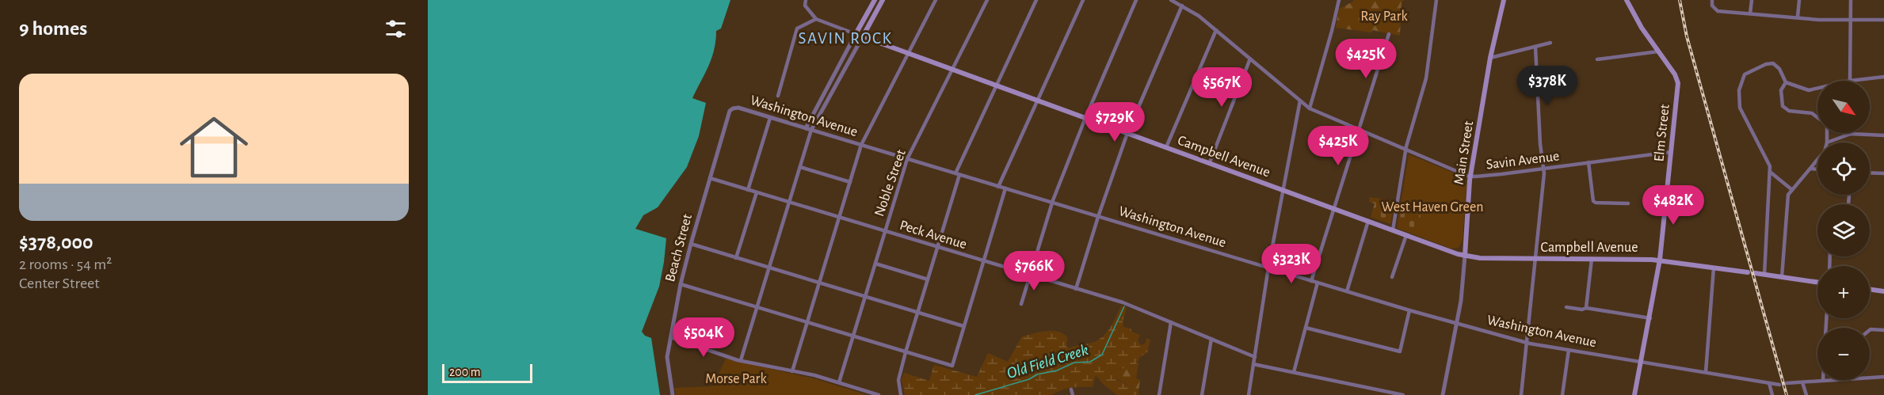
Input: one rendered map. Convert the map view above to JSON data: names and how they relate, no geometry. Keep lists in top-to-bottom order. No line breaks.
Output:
{"streets":{"main road":["Elm Street","Main Street","Campbell Avenue"],"street":["Washington Avenue","Savin Avenue","Noble Street","Peck Avenue","Beach Street"]},"crossings":[["Washington Avenue","Elm Street"],["Washington Avenue","Main Street"],["Washington Avenue","Noble Street"],["Washington Avenue","Beach Street"],["Elm Street","Campbell Avenue"],["Elm Street","Savin Avenue"],["Main Street","Campbell Avenue"],["Main Street","Savin Avenue"],["Campbell Avenue","Noble Street"],["Noble Street","Peck Avenue"],["Peck Avenue","Beach Street"]],"districts":["SAVIN ROCK"],"water":["Old Field Creek"],"parks":["Ray Park","West Haven Green","Morse Park"],"scale_bar":"200 m","north":"bottom right","page":{"heading":"9 homes","price":["$425K","$378K","$567K","$729K","$425K","$482K","$323K","$766K","$504K"],"list":[{"name":"$378,000","note":"2 rooms · 54 m² · Center Street"}],"map_buttons":["+","−"],"scale":"200 m"}}
